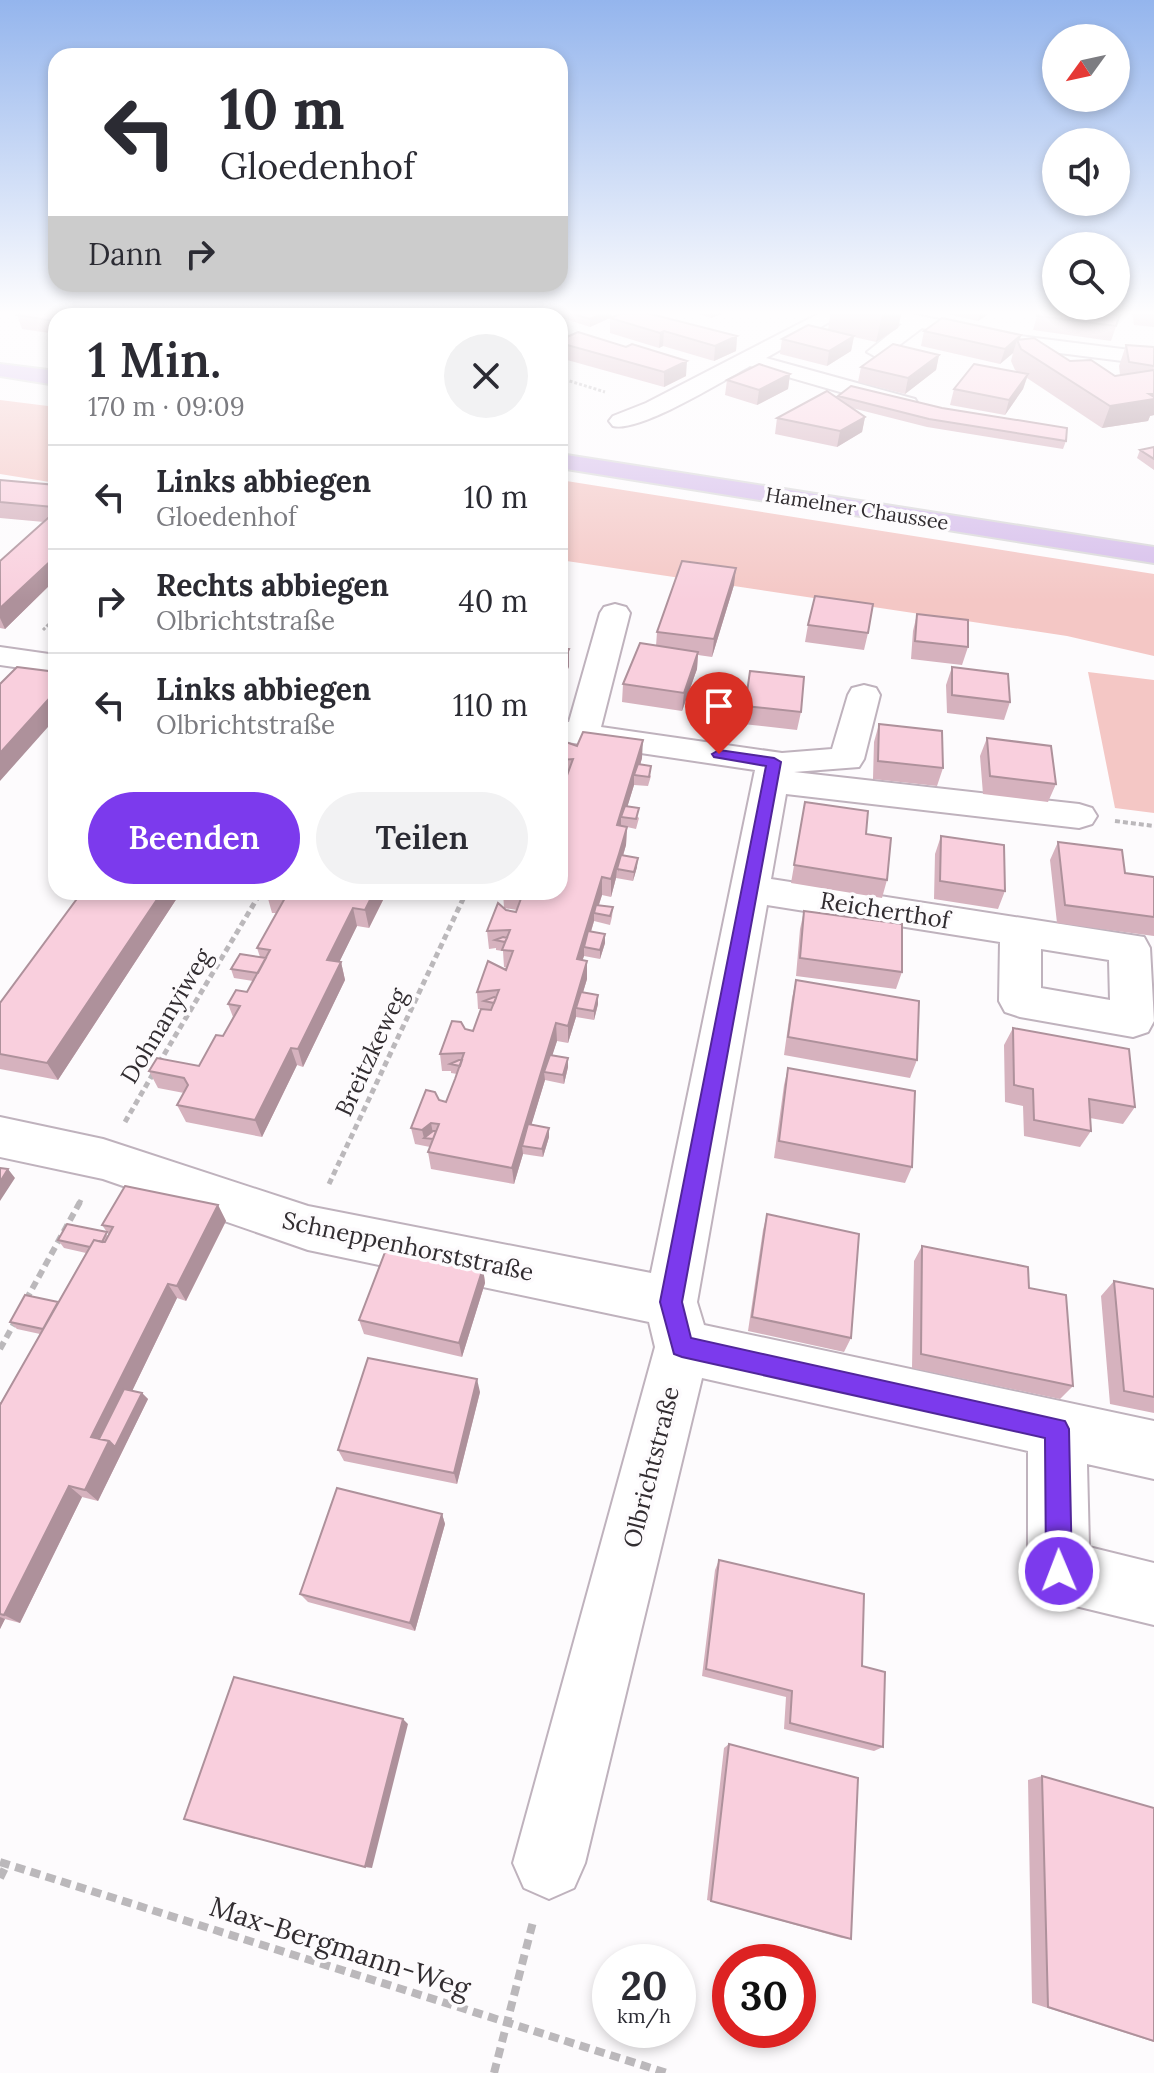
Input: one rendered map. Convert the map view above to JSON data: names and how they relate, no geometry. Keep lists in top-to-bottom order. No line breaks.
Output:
{"streets":{"main road":["Hamelner Chaussee"],"street":["Reicherthof","Schneppenhorststraße","Olbrichtstraße"],"path":["Dohnanyiweg","Breitzkeweg","Max-Bergmann-Weg"]},"crossings":[["Reicherthof","Olbrichtstraße"],["Dohnanyiweg","Schneppenhorststraße"],["Breitzkeweg","Schneppenhorststraße"],["Schneppenhorststraße","Olbrichtstraße"]],"north":"bottom left","page":{"turn":["10 m","Gloedenhof"],"then":"Dann","heading":["1 Min.","170 m · 09:09"],"list":[{"name":"Links abbiegen","note":"Gloedenhof","value":"10 m"},{"name":"Rechts abbiegen","note":"Olbrichtstraße","value":"40 m"},{"name":"Links abbiegen","note":"Olbrichtstraße","value":"110 m"}],"buttons":["Beenden","Teilen"],"speed":"20 km/h","limit":"30"}}
